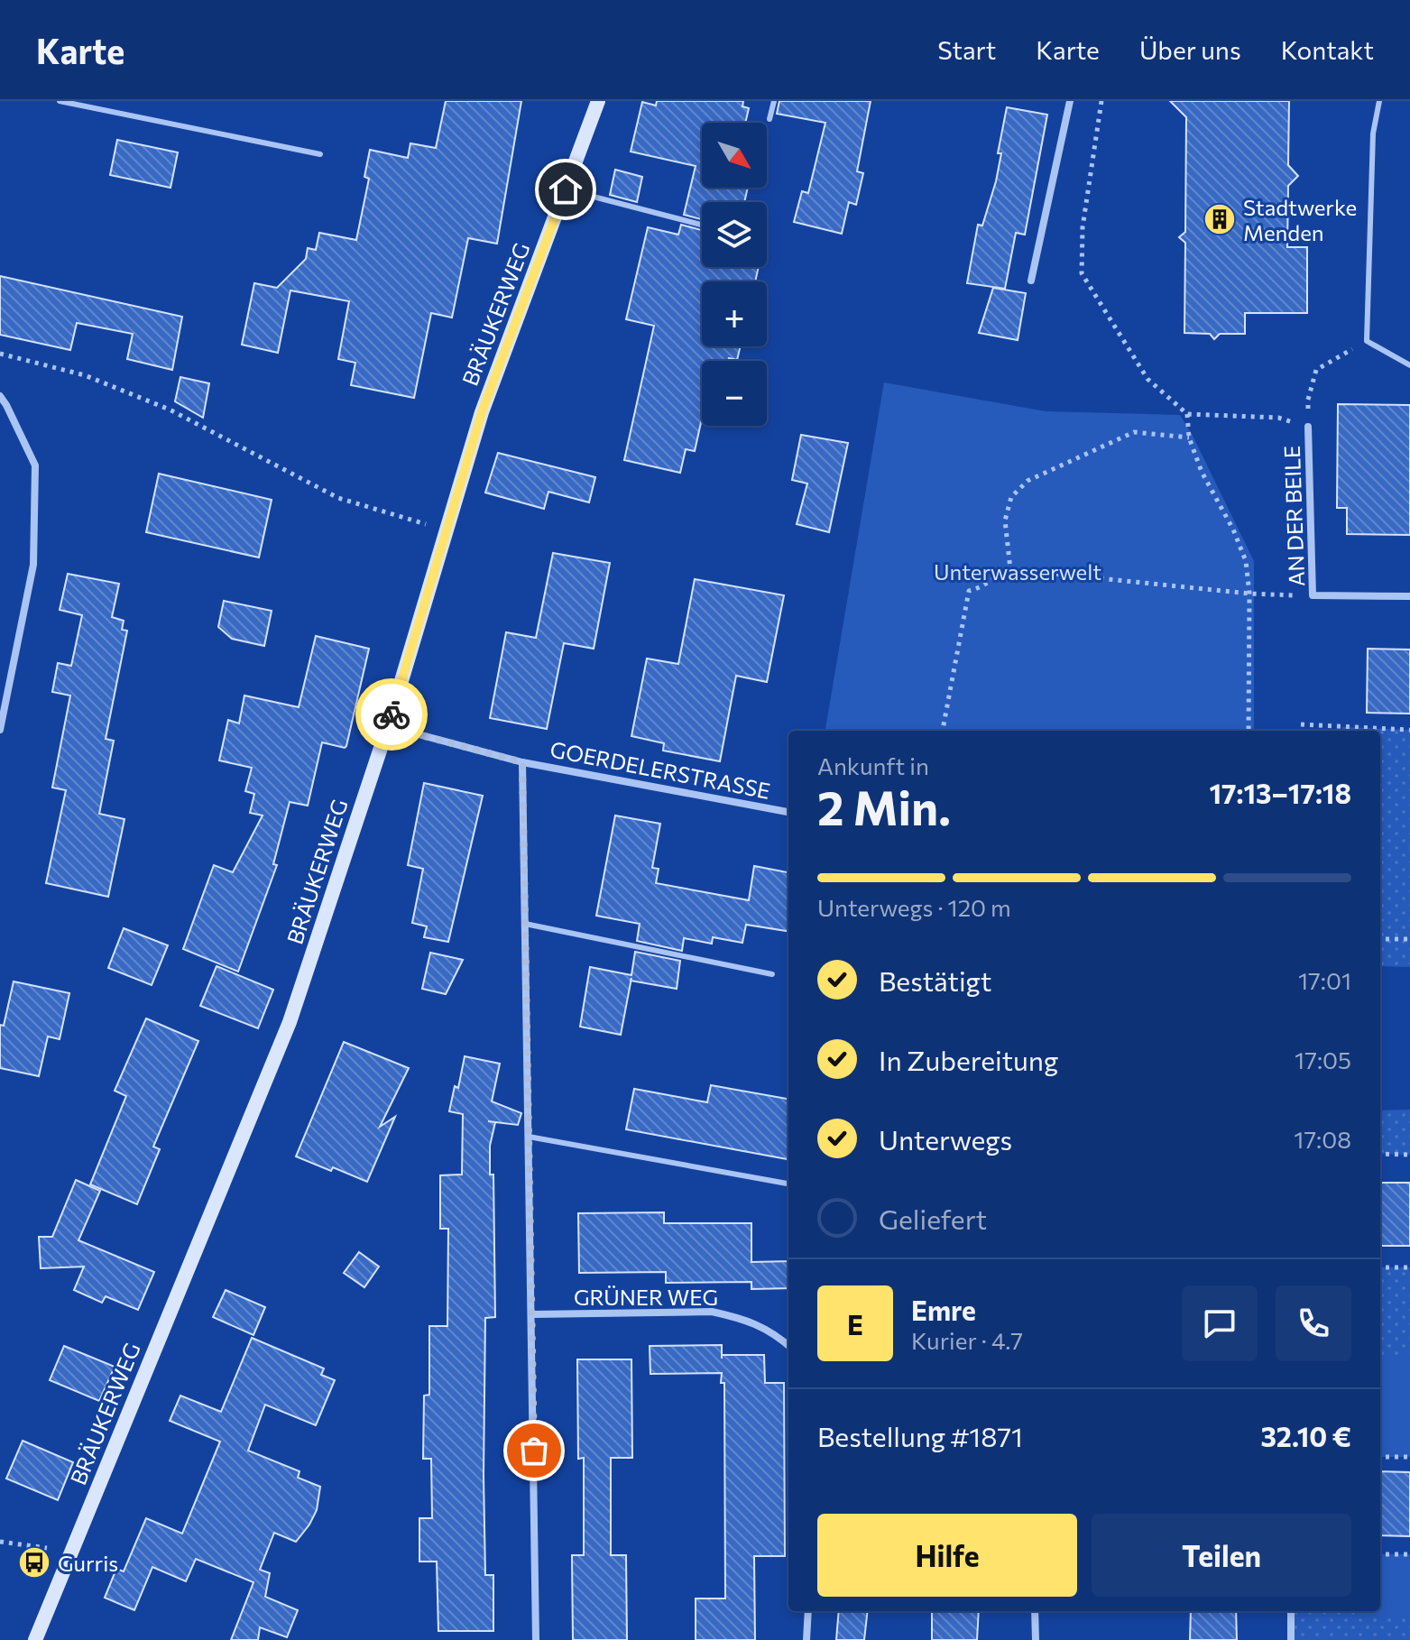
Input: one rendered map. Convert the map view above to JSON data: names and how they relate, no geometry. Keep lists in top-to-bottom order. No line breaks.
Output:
{"streets":{"main road":["BRÄUKERWEG"],"street":["AN DER BEILE","GOERDELERSTRASSE","GRÜNER WEG"]},"parks":["Unterwasserwelt"],"places":{"building":["Stadtwerke Menden"],"bus stop":["Gurris"]},"north":"bottom right","page":{"header":"Karte","nav":["Start","Karte","Über uns","Kontakt"],"map_buttons":["+","−"],"heading":["2 Min.","Ankunft in","17:13–17:18"],"panel":["Emre","Kurier · 4.7","Bestellung #1871","32.10 €"],"bar":"Unterwegs · 120 m","list":[["Bestätigt","17:01"],["In Zubereitung","17:05"],["Unterwegs","17:08"],"Geliefert"],"round":"E","buttons":["Hilfe","Teilen"]}}
